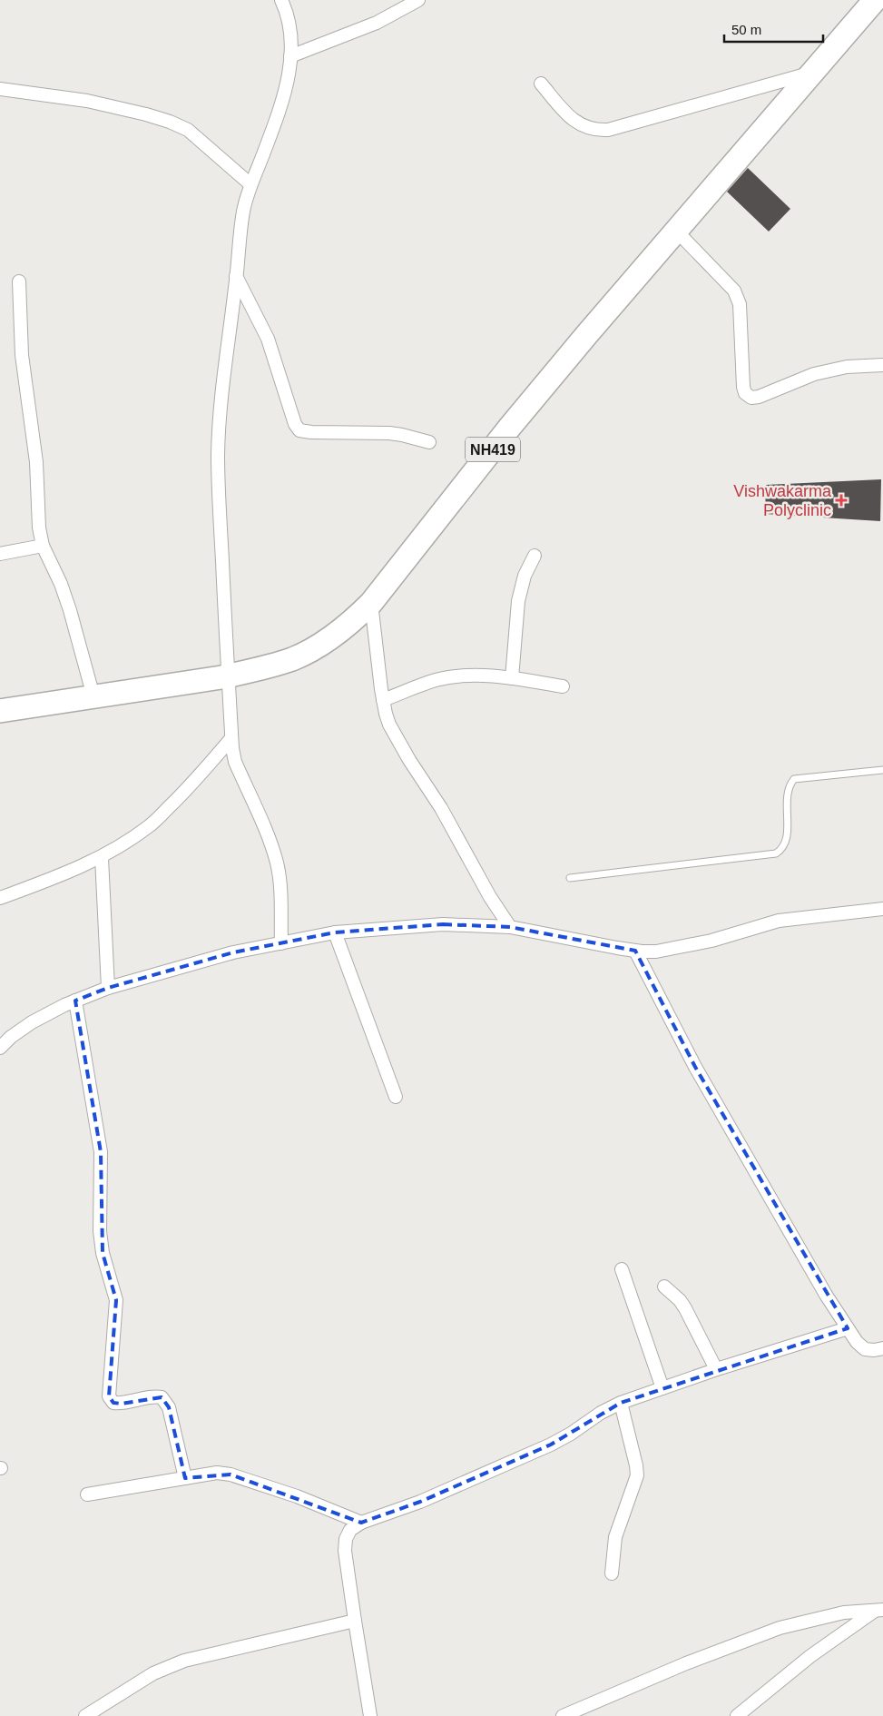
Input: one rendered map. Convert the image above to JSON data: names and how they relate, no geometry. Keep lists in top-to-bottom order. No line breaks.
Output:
{"streets":{"highway":["NH419"]},"places":{"health":["Vishwakarma Polyclinic"]},"scale_bar":"50 m"}
